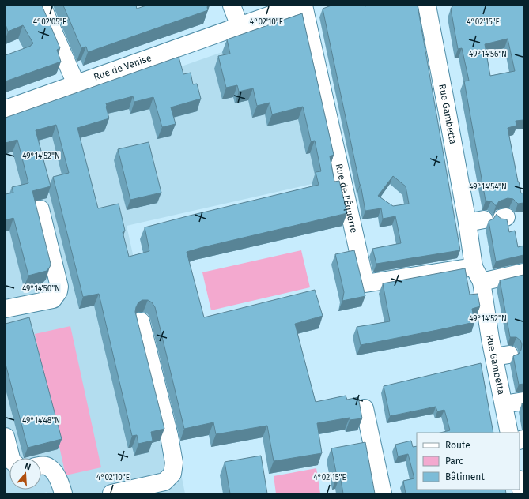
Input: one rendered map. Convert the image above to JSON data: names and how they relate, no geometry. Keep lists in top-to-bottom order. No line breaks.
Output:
{"streets":{"street":["Rue de Venise","Rue Gambetta","Rue de l'Équerre"]},"crossings":[["Rue Gambetta","Rue de l'Équerre"]],"legend":["Route","Parc","Bâtiment"],"north":"top","coordinates":["4°02'05\"E","4°02'10\"E","4°02'15\"E","49°14'56\"N","49°14'52\"N","49°14'54\"N","49°14'50\"N","49°14'48\"N"]}
